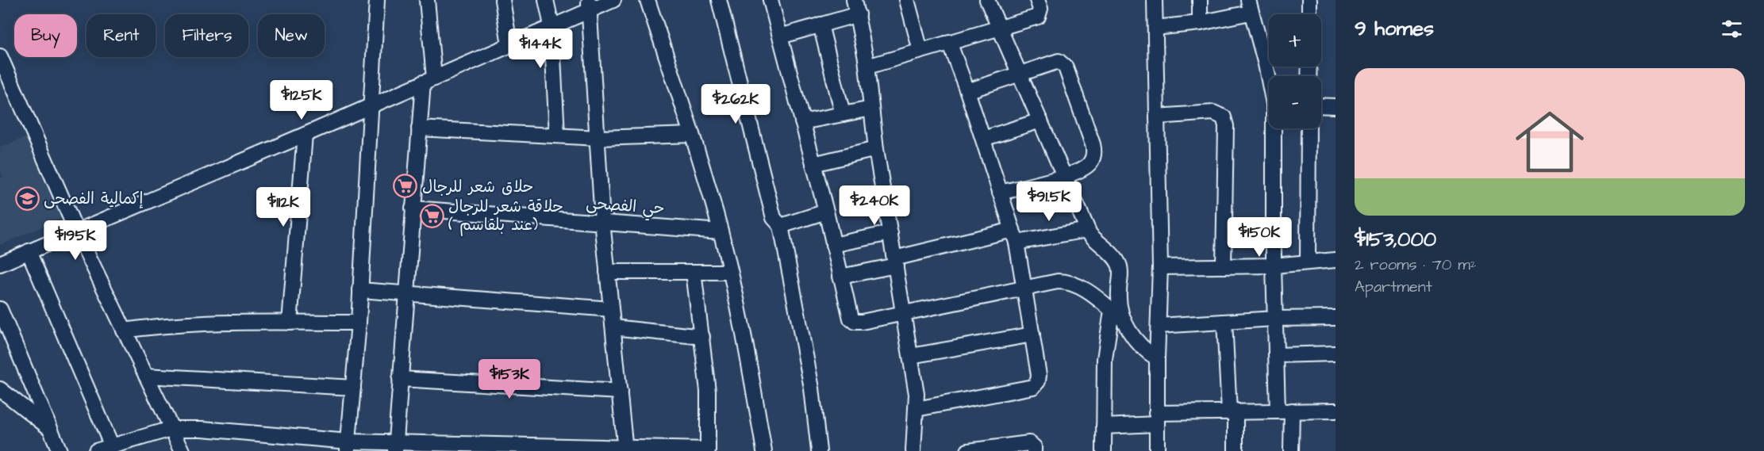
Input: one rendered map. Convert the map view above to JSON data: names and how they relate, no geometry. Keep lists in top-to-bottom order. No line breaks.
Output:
{"streets":{"street":["حي الفصحى"]},"places":{"supermarket":["حلاق شعر للرجال","حلاقة شعر للرجال ( عند بلقاسم)"],"school or university":["إكمالية الفصحى"]},"page":{"heading":"9 homes","map_buttons":["+","−"],"chip":["Buy","Rent","Filters","New"],"price":["$144K","$125K","$262K","$91.5K","$240K","$112K","$150K","$195K","$153K"],"list":[{"name":"$153,000","note":"2 rooms · 70 m² · Apartment"}]}}
